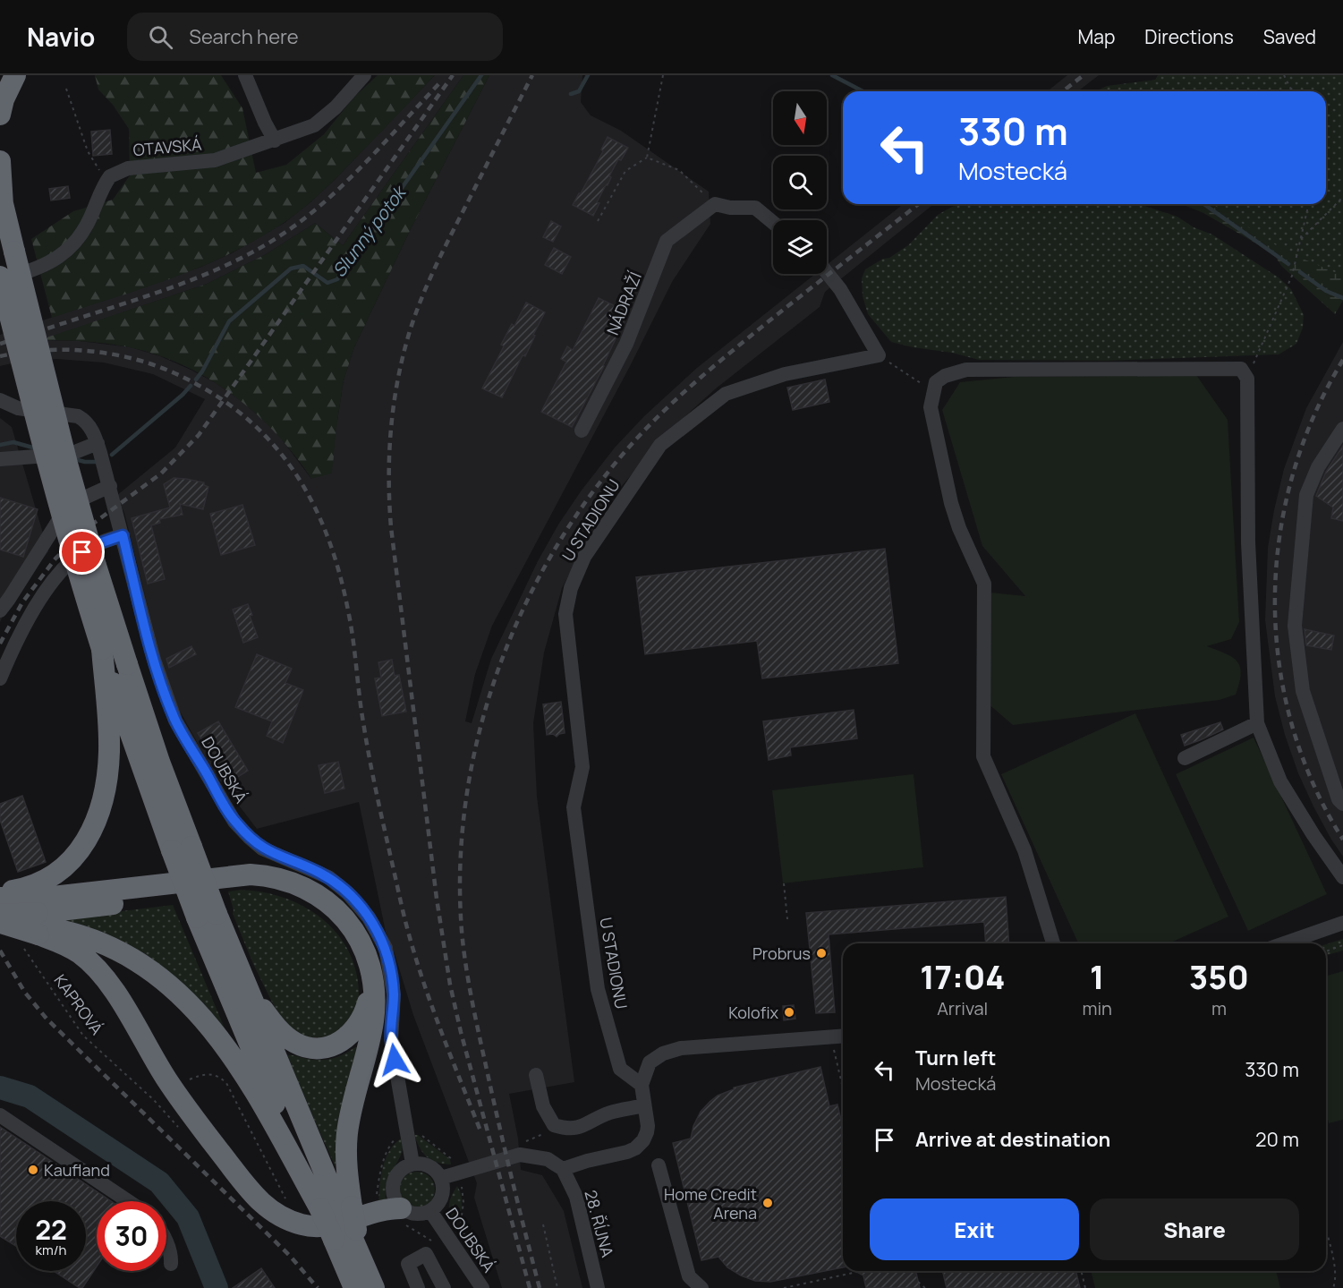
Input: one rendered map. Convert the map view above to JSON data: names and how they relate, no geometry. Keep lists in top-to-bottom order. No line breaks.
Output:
{"streets":{"street":["OTAVSKÁ","NÁDRAŽÍ","U STADIONU","DOUBSKÁ","28. ŘÍJNA"],"path":["KAPROVÁ"]},"water":["Slunný potok"],"places":["Probrus","Kolofix","Kaufland","Home Credit Arena"],"north":"bottom","page":{"header":"Navio","search":"Search here","nav":["Map","Directions","Saved"],"turn":["330 m","Mostecká"],"eta":["17:04","Arrival","1","min","350","m"],"list":[{"name":"Turn left","note":"Mostecká","value":"330 m"},{"name":"Arrive at destination","value":"20 m"}],"buttons":["Exit","Share"],"speed":"22 km/h","limit":"30"}}
